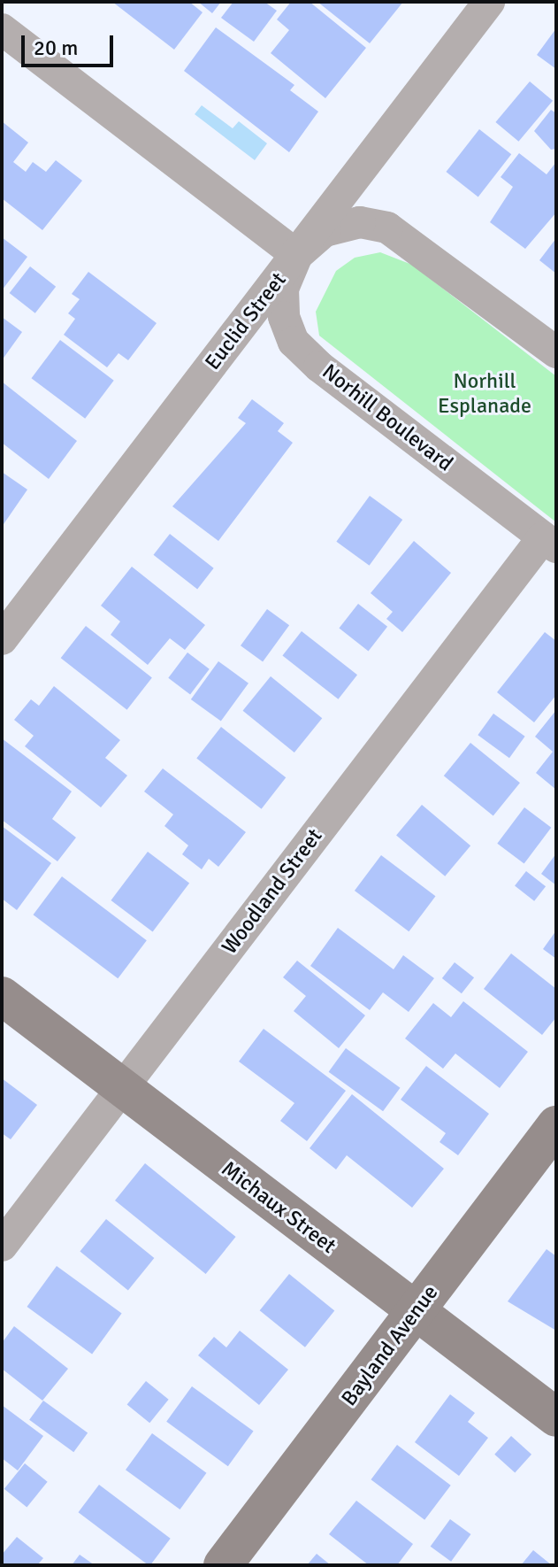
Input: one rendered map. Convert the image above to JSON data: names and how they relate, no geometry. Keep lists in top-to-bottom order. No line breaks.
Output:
{"streets":{"street":["Euclid Street","Norhill Boulevard","Woodland Street","Michaux Street","Bayland Avenue"]},"crossings":[["Euclid Street","Norhill Boulevard"],["Norhill Boulevard","Woodland Street"],["Woodland Street","Michaux Street"],["Michaux Street","Bayland Avenue"]],"parks":["Norhill Esplanade"],"scale_bar":"20 m"}
